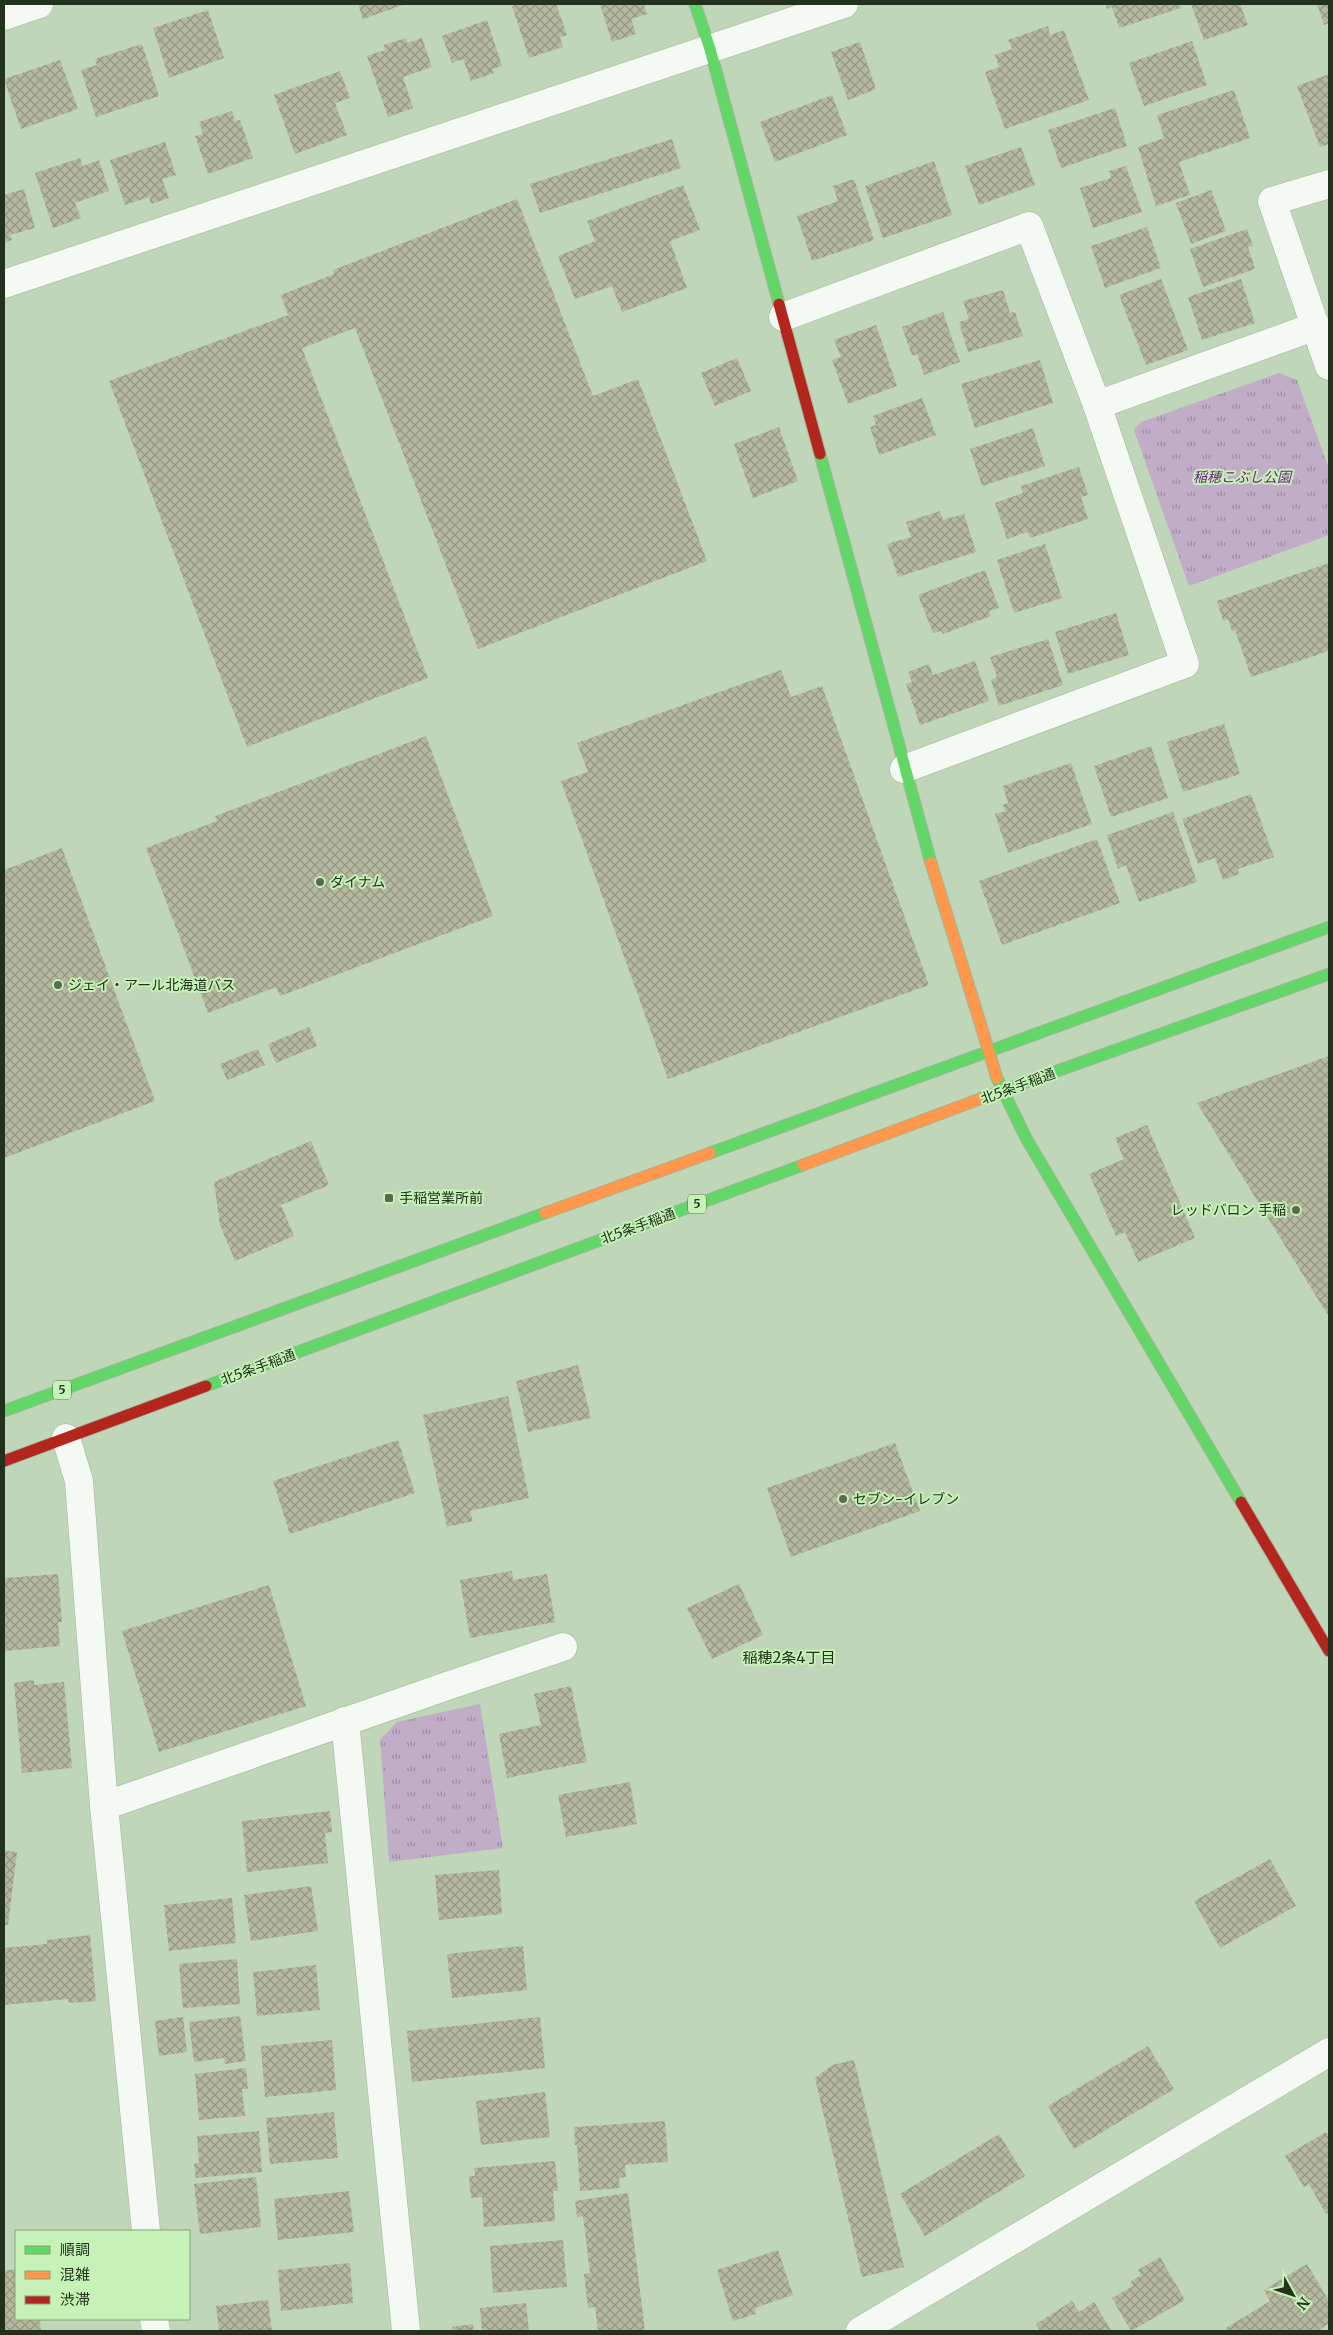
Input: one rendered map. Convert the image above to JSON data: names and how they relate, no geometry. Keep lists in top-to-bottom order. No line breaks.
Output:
{"streets":{"main road":["北5条手稲通","5"]},"districts":["稲穂2条4丁目"],"parks":["稲穂こぶし公園"],"places":{"other":["ダイナム","ジェイ・アール北海道バス","レッドバロン 手稲","セブン-イレブン"],"transit":["手稲営業所前"]},"legend":["順調","混雑","渋滞"],"north":"bottom right"}
